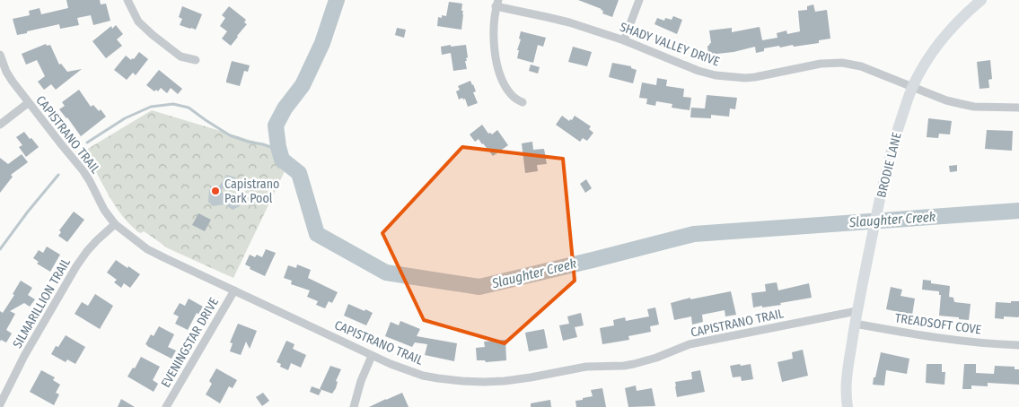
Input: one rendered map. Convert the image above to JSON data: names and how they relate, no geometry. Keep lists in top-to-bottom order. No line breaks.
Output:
{"streets":{"main road":["BRODIE LANE"],"street":["SHADY VALLEY DRIVE","CAPISTRANO TRAIL","SILMARILLION TRAIL","TREADSOFT COVE","EVENINGSTAR DRIVE"]},"crossings":[["SHADY VALLEY DRIVE","BRODIE LANE"],["CAPISTRANO TRAIL","BRODIE LANE"],["CAPISTRANO TRAIL","SILMARILLION TRAIL"],["CAPISTRANO TRAIL","EVENINGSTAR DRIVE"],["BRODIE LANE","TREADSOFT COVE"]],"water":["Slaughter Creek"],"places":["Capistrano Park Pool"]}
